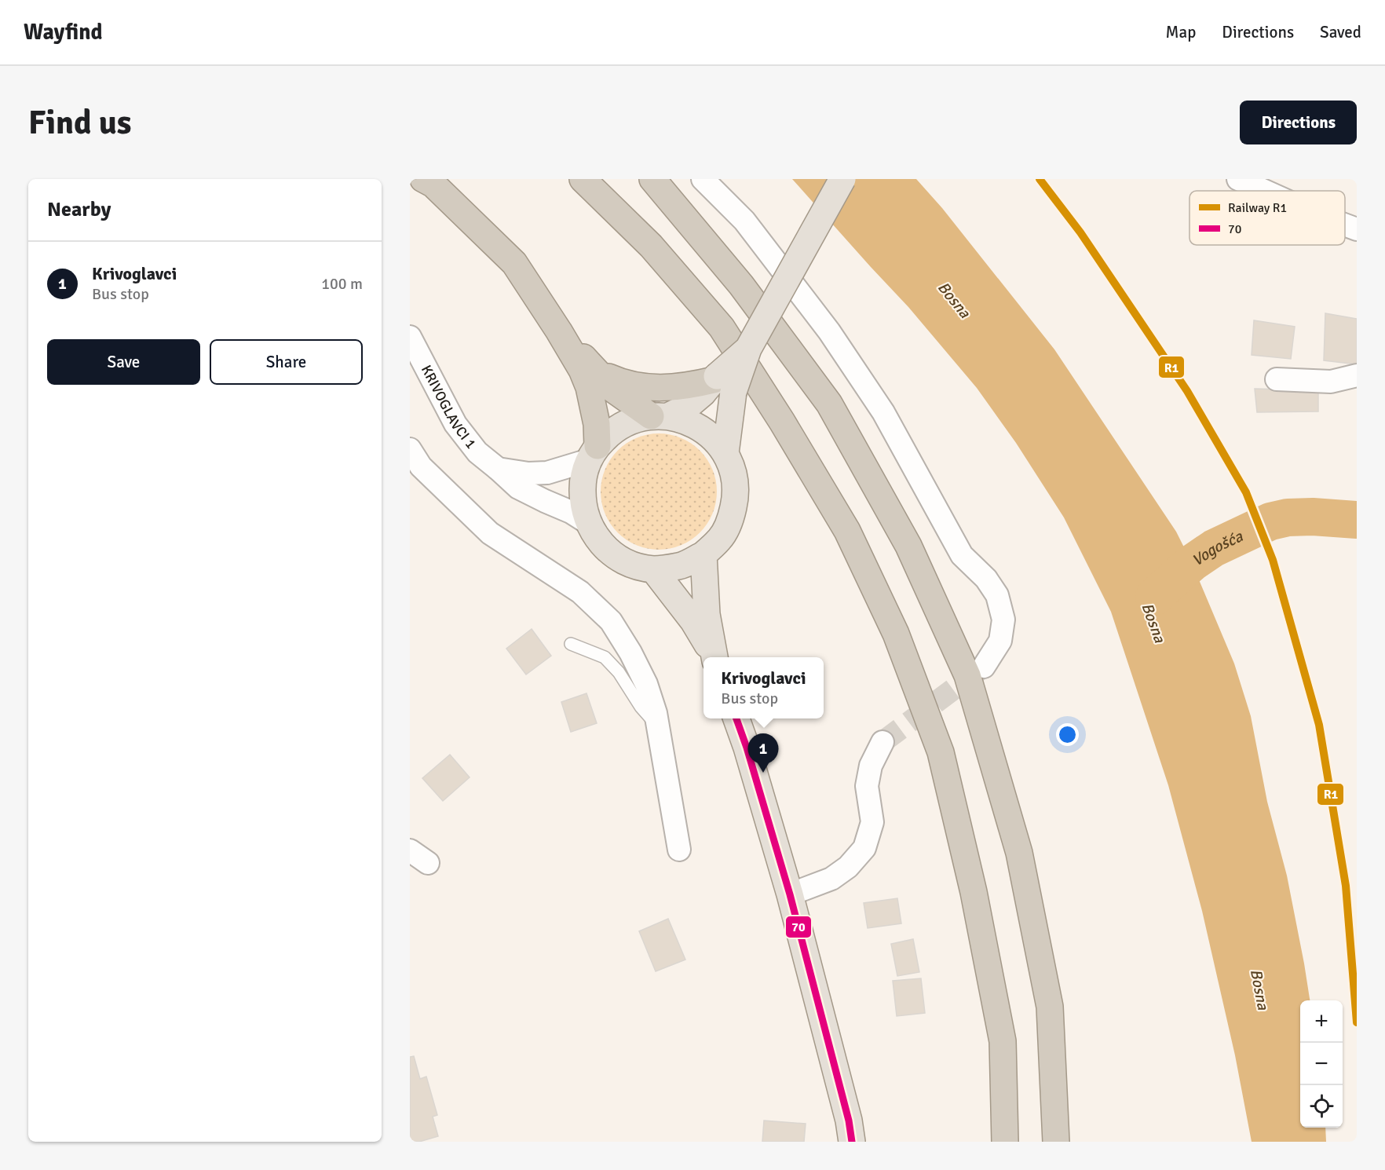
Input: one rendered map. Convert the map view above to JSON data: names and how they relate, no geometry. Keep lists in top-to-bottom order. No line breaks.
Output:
{"streets":{"street":["KRIVOGLAVCI 1"]},"water":["Bosna","Vogošća"],"lines":["rail line R1","transit line 70"],"legend":["Railway R1","70"],"page":{"header":"Wayfind","nav":["Map","Directions","Saved"],"buttons":["Directions",["Save","Share"]],"title":"Find us","heading":"Nearby","list":[{"mark":"1","name":"Krivoglavci","note":"Bus stop","value":"100 m"}],"popup":["Krivoglavci","Bus stop"],"pins":"1","map_buttons":["+","−"]}}
